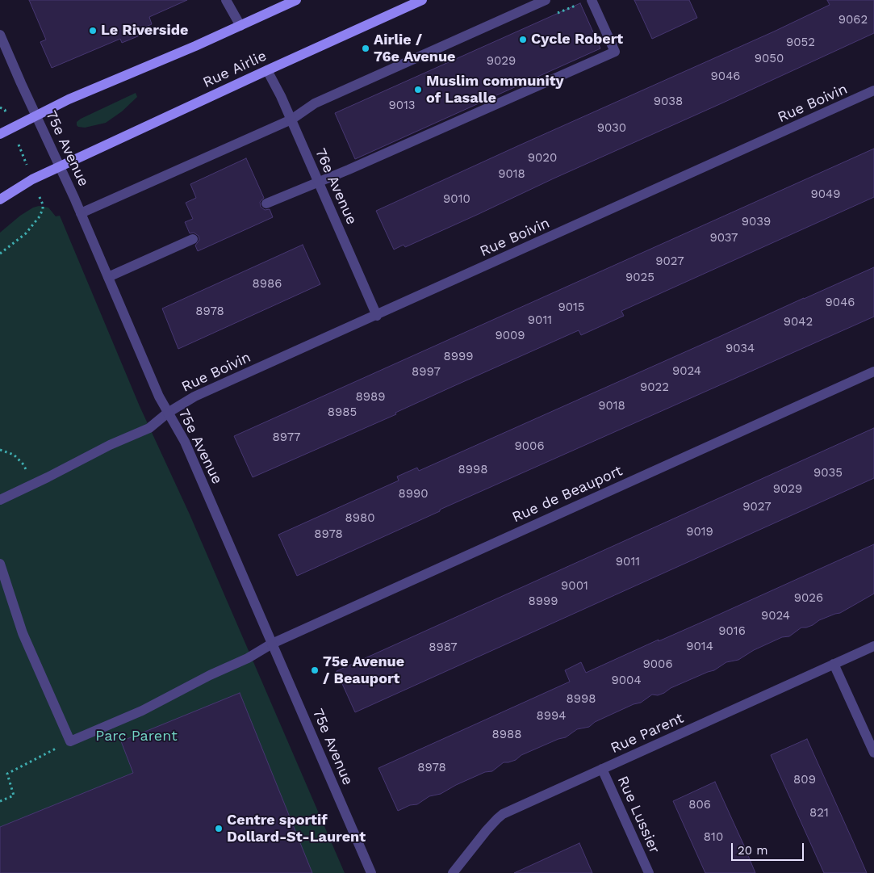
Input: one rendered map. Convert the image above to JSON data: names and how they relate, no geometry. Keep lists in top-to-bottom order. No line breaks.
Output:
{"streets":{"main road":["Rue Airlie"],"street":["Rue Boivin","75e Avenue","76e Avenue","Rue de Beauport","Rue Parent","Rue Lussier"]},"crossings":[["Rue Airlie","75e Avenue"],["Rue Airlie","76e Avenue"],["Rue Boivin","75e Avenue"],["Rue Boivin","76e Avenue"],["75e Avenue","Rue de Beauport"],["Rue Parent","Rue Lussier"]],"parks":["Parc Parent"],"places":["Le Riverside","Cycle Robert","Airlie / 76e Avenue","Muslim community of Lasalle","75e Avenue / Beauport","Centre sportif Dollard-St-Laurent"],"house_numbers":["9062","9052","9050","9029","9046","9038","9013","9030","9020","9018","9049","9010","9039","9037","9027","9025","8986","9046","9015","8978","9011","9042","9009","9034","8999","9024","8997","9022","8989","9018","8985","8977","9006","8998","9035","9029","8990","9027","8980","9019","8978","9011","9001","9026","8999","9024","9016","9014","8987","9006","9004","8998","8994","8988","8978","809","806","821","810"],"scale_bar":"20 m"}
